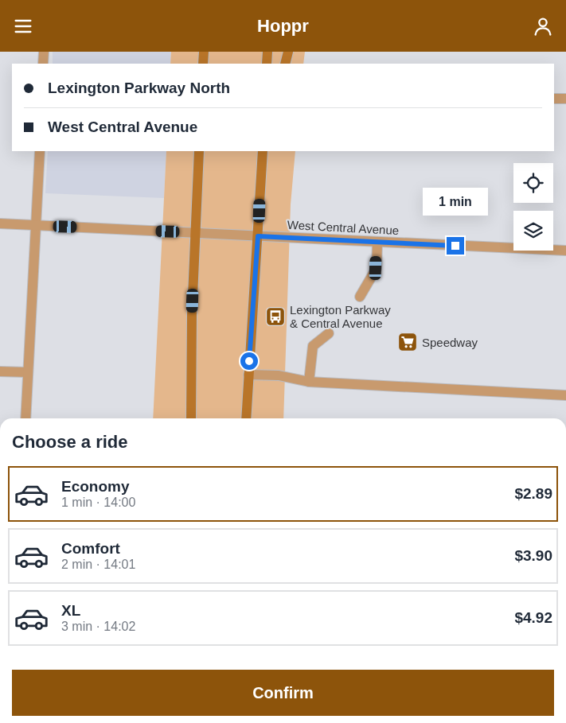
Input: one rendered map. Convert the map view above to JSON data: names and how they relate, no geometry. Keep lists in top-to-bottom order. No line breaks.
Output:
{"streets":{"street":["West Central Avenue"]},"places":{"bus stop":["Lexington Parkway & Central Avenue"],"supermarket":["Speedway"]},"page":{"header":"Hoppr","banner":["Lexington Parkway North","West Central Avenue"],"bubble":"1 min","heading":"Choose a ride","list":[{"name":"Economy","note":"1 min · 14:00","value":"$2.89"},{"name":"Comfort","note":"2 min · 14:01","value":"$3.90"},{"name":"XL","note":"3 min · 14:02","value":"$4.92"}],"buttons":"Confirm"}}
